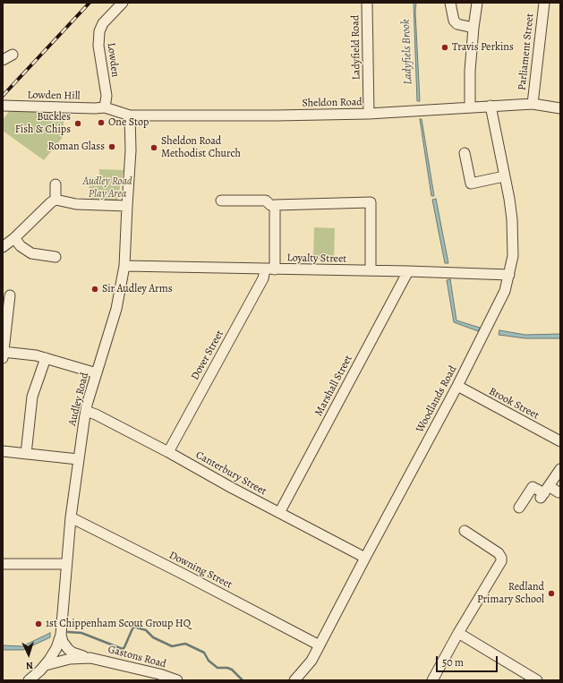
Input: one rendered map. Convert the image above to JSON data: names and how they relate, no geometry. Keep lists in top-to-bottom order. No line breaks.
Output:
{"streets":{"street":["Ladyfield Road","Parliament Street","Lowden","Lowden Hill","Sheldon Road","Loyalty Street","Dover Street","Marshall Street","Audley Road","Woodlands Road","Brook Street","Canterbury Street","Downing Street","Gastons Road"]},"crossings":[["Ladyfield Road","Sheldon Road"],["Parliament Street","Sheldon Road"],["Lowden","Lowden Hill"],["Lowden","Sheldon Road"],["Lowden Hill","Sheldon Road"],["Sheldon Road","Audley Road"],["Sheldon Road","Woodlands Road"],["Loyalty Street","Dover Street"],["Loyalty Street","Marshall Street"],["Loyalty Street","Audley Road"],["Loyalty Street","Woodlands Road"],["Dover Street","Canterbury Street"],["Marshall Street","Canterbury Street"],["Audley Road","Canterbury Street"],["Audley Road","Downing Street"],["Audley Road","Gastons Road"],["Woodlands Road","Brook Street"],["Woodlands Road","Canterbury Street"],["Woodlands Road","Downing Street"]],"water":["Ladyfiels Brook"],"parks":["Audley Road Play Area"],"places":["Travis Perkins","One Stop","Buckles Fish & Chips","Roman Glass","Sheldon Road Methodist Church","Sir Audley Arms","Redland Primary School","1st Chippenham Scout Group HQ"],"scale_bar":"50 m","north":"bottom"}
